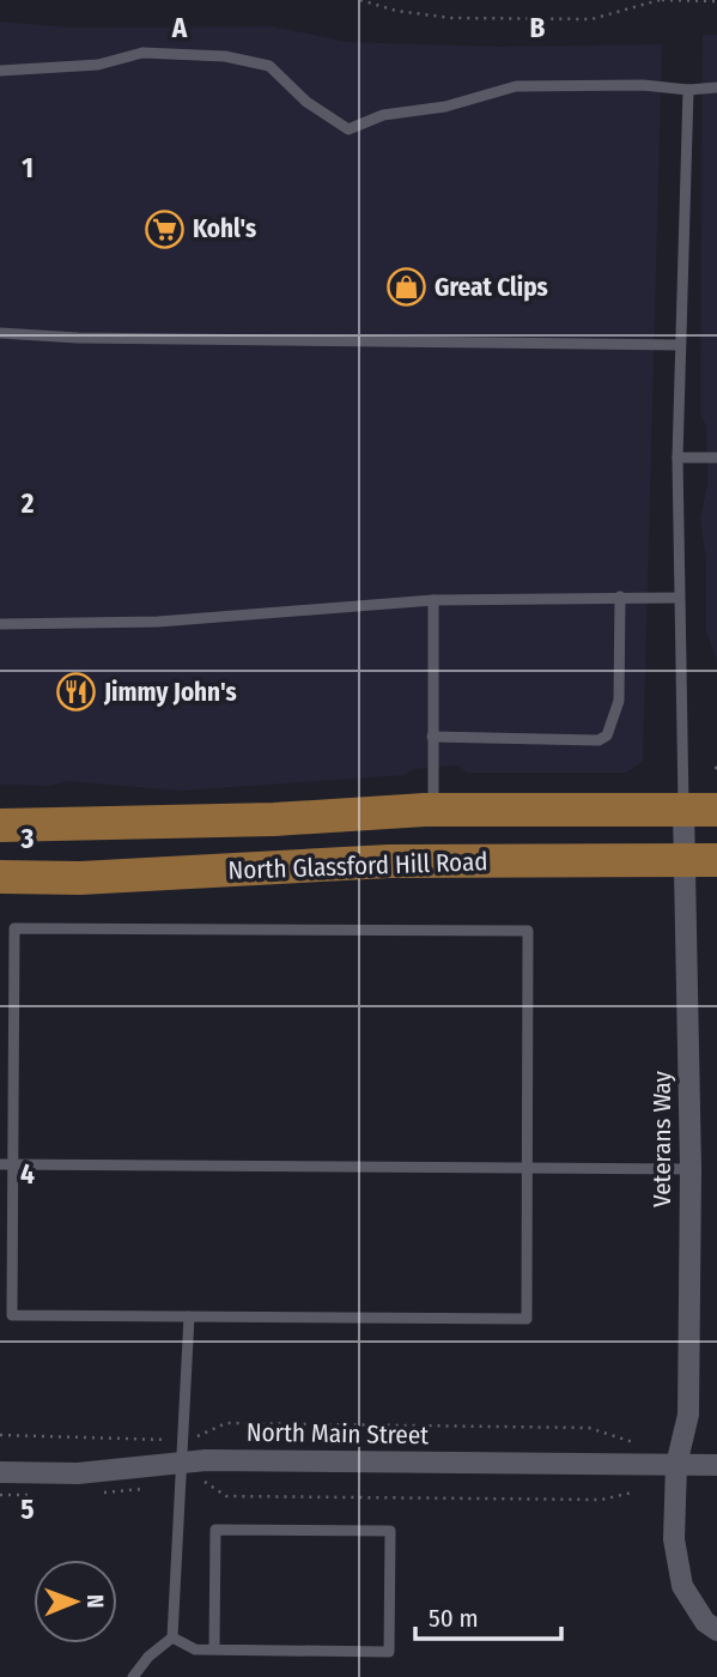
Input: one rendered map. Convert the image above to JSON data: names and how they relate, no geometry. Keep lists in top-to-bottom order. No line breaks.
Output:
{"streets":{"main road":["North Glassford Hill Road"],"street":["Veterans Way","North Main Street"]},"crossings":[["North Glassford Hill Road","Veterans Way"],["Veterans Way","North Main Street"]],"places":{"supermarket":["Kohl's"],"shop":["Great Clips"],"restaurant":["Jimmy John's"]},"scale_bar":"50 m","north":"right","grid":{"columns":["A","B"],"rows":["1","2","3","4","5"]}}
